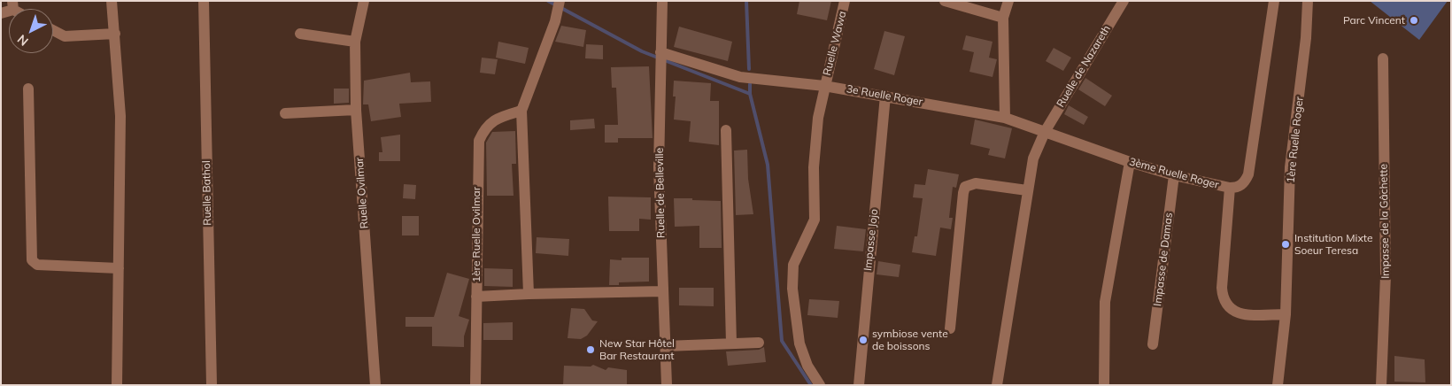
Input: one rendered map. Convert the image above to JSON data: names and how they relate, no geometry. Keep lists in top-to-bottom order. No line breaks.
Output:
{"streets":{"street":["Ruelle Wawa","Ruelle de Nazareth","3e Ruelle Roger","1ère Ruelle Roger","3ème Ruelle Roger","Ruelle Bathol","Ruelle Ovilmar","Ruelle de Belleville","Impasse de la Gâchette","1ère Ruelle Ovilmar","Impasse Jojo","Impasse de Damas"]},"crossings":[["Ruelle Wawa","3e Ruelle Roger"],["Ruelle de Nazareth","3ème Ruelle Roger"],["3e Ruelle Roger","3ème Ruelle Roger"],["3e Ruelle Roger","Ruelle de Belleville"],["3e Ruelle Roger","Impasse Jojo"],["3ème Ruelle Roger","Impasse de Damas"]],"places":["Parc Vincent","Institution Mixte Soeur Teresa","symbiose vente de boissons","New Star Hôtel Bar Restaurant"],"north":"bottom left"}
